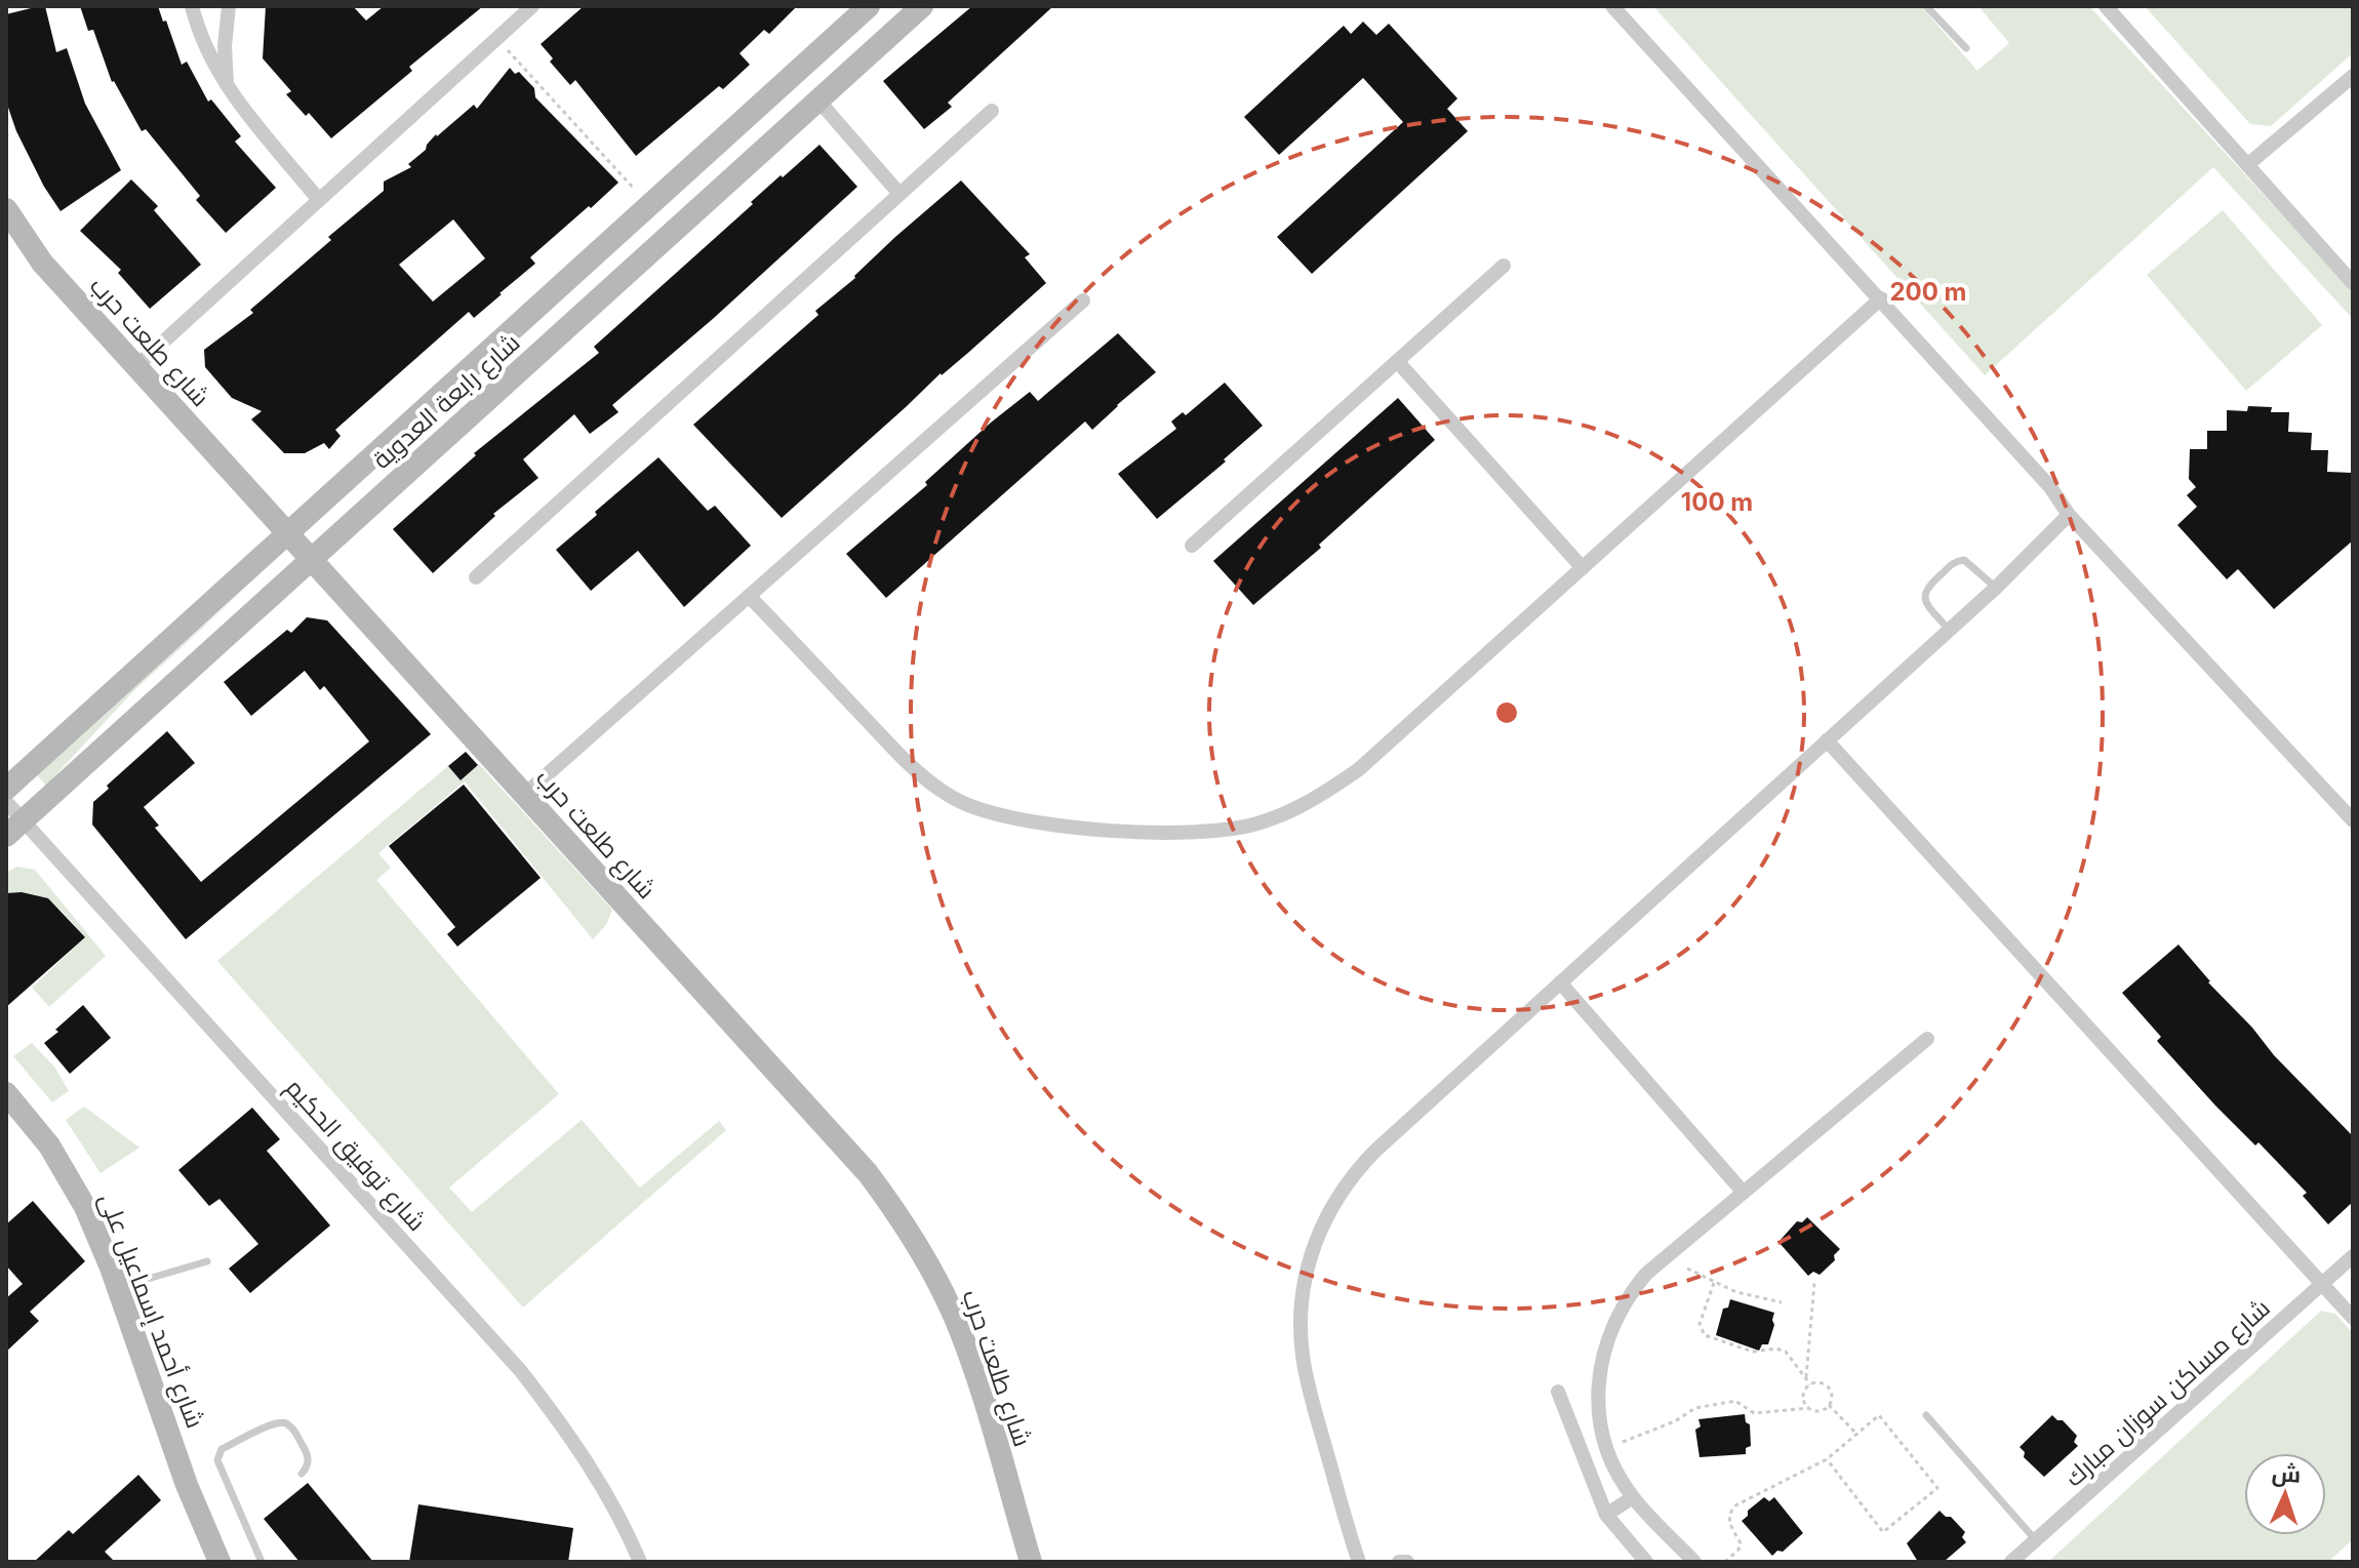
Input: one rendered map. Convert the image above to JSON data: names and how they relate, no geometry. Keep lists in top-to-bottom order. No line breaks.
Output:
{"streets":{"street":["شارع طلعت حرب","شارع رابعة العدوية","شارع توفيق الحكيم","شارع أحمد إسماعيل على","شارع مساكن سوزان مبارك"]},"crossings":[["شارع طلعت حرب","شارع رابعة العدوية"],["شارع رابعة العدوية","شارع توفيق الحكيم"]],"north":"top","rings":["200 m","100 m"]}
